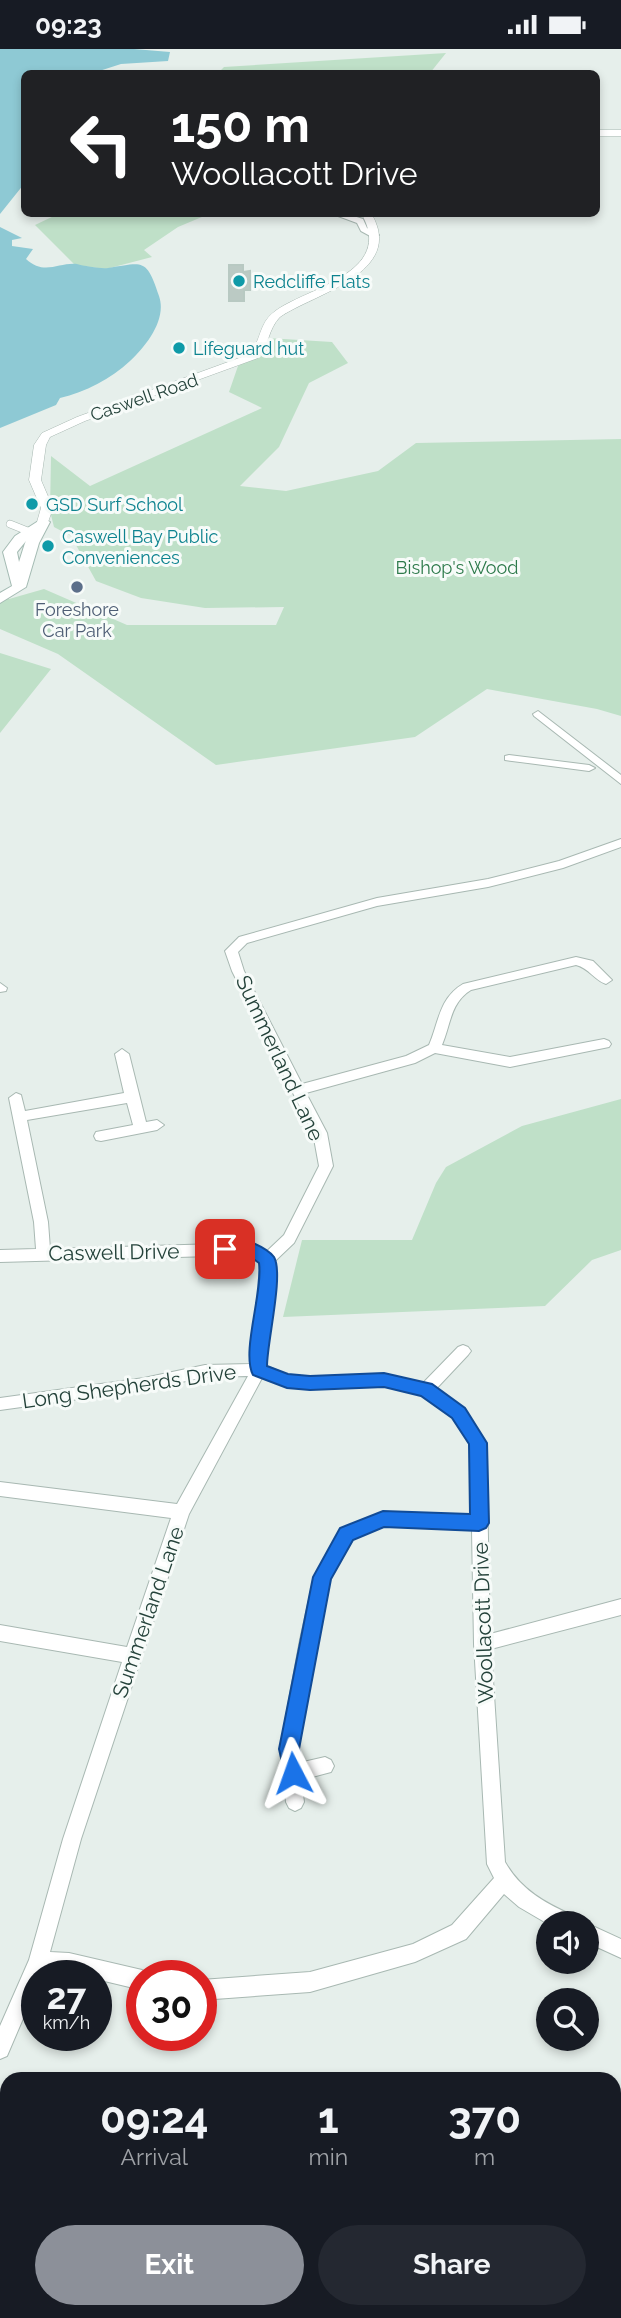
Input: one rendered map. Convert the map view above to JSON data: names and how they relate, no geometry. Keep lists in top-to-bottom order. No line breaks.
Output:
{"streets":{"street":["Caswell Road","Summerland Lane","Caswell Drive","Long Shepherds Drive","Woollacott Drive"]},"crossings":[["Summerland Lane","Caswell Drive"],["Summerland Lane","Long Shepherds Drive"],["Summerland Lane","Woollacott Drive"],["Long Shepherds Drive","Woollacott Drive"]],"parks":["Bishop's Wood"],"places":["Redcliffe Flats","Lifeguard hut","GSD Surf School","Caswell Bay Public Conveniences","Foreshore Car Park"],"page":{"status":"09:23","turn":["150 m","Woollacott Drive"],"speed":"27 km/h","limit":"30","eta":["09:24","Arrival","1","min","370","m"],"buttons":["Exit","Share"]}}
